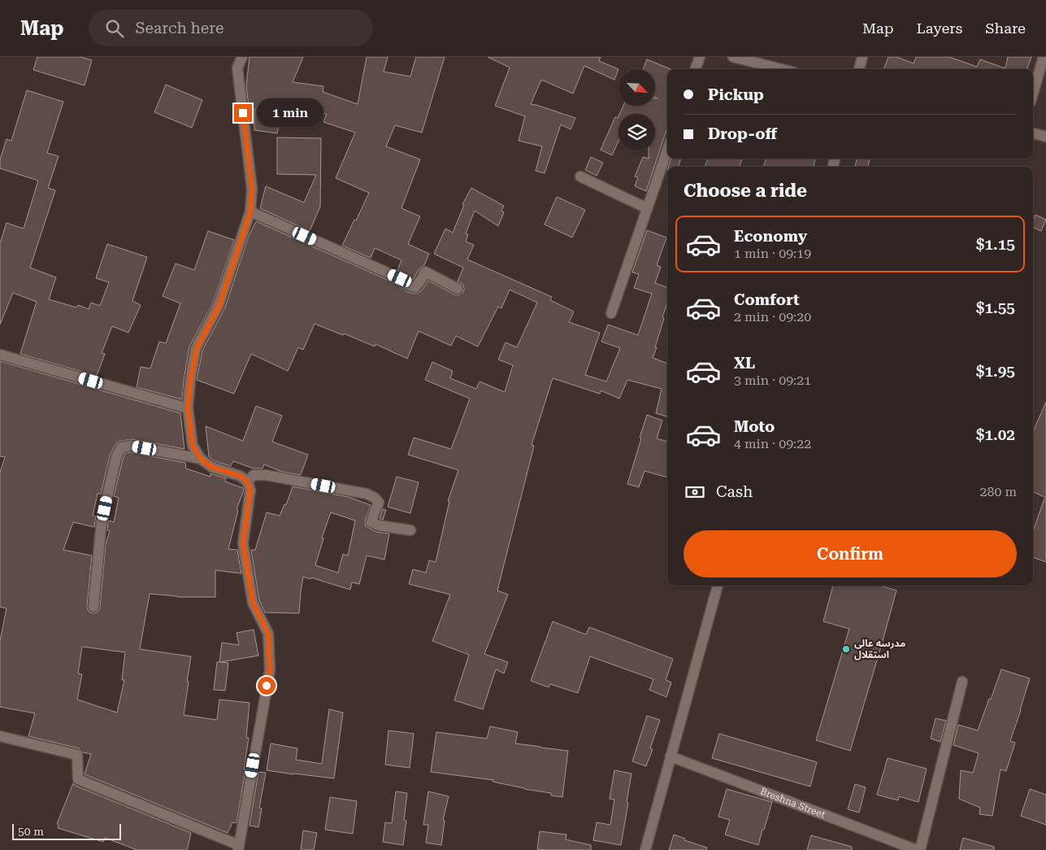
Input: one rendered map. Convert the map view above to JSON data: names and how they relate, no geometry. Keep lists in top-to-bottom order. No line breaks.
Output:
{"streets":{"street":["Breshna Street"]},"places":["مدرسه عالی استقلال"],"scale_bar":"50 m","north":"bottom right","page":{"header":"Map","search":"Search here","nav":["Map","Layers","Share"],"banner":["Pickup","Drop-off"],"bubble":"1 min","heading":"Choose a ride","list":[{"name":"Economy","note":"1 min · 09:19","value":"$1.15"},{"name":"Comfort","note":"2 min · 09:20","value":"$1.55"},{"name":"XL","note":"3 min · 09:21","value":"$1.95"},{"name":"Moto","note":"4 min · 09:22","value":"$1.02"}],"pay":["Cash","280 m"],"buttons":"Confirm","scale":"50 m"}}
